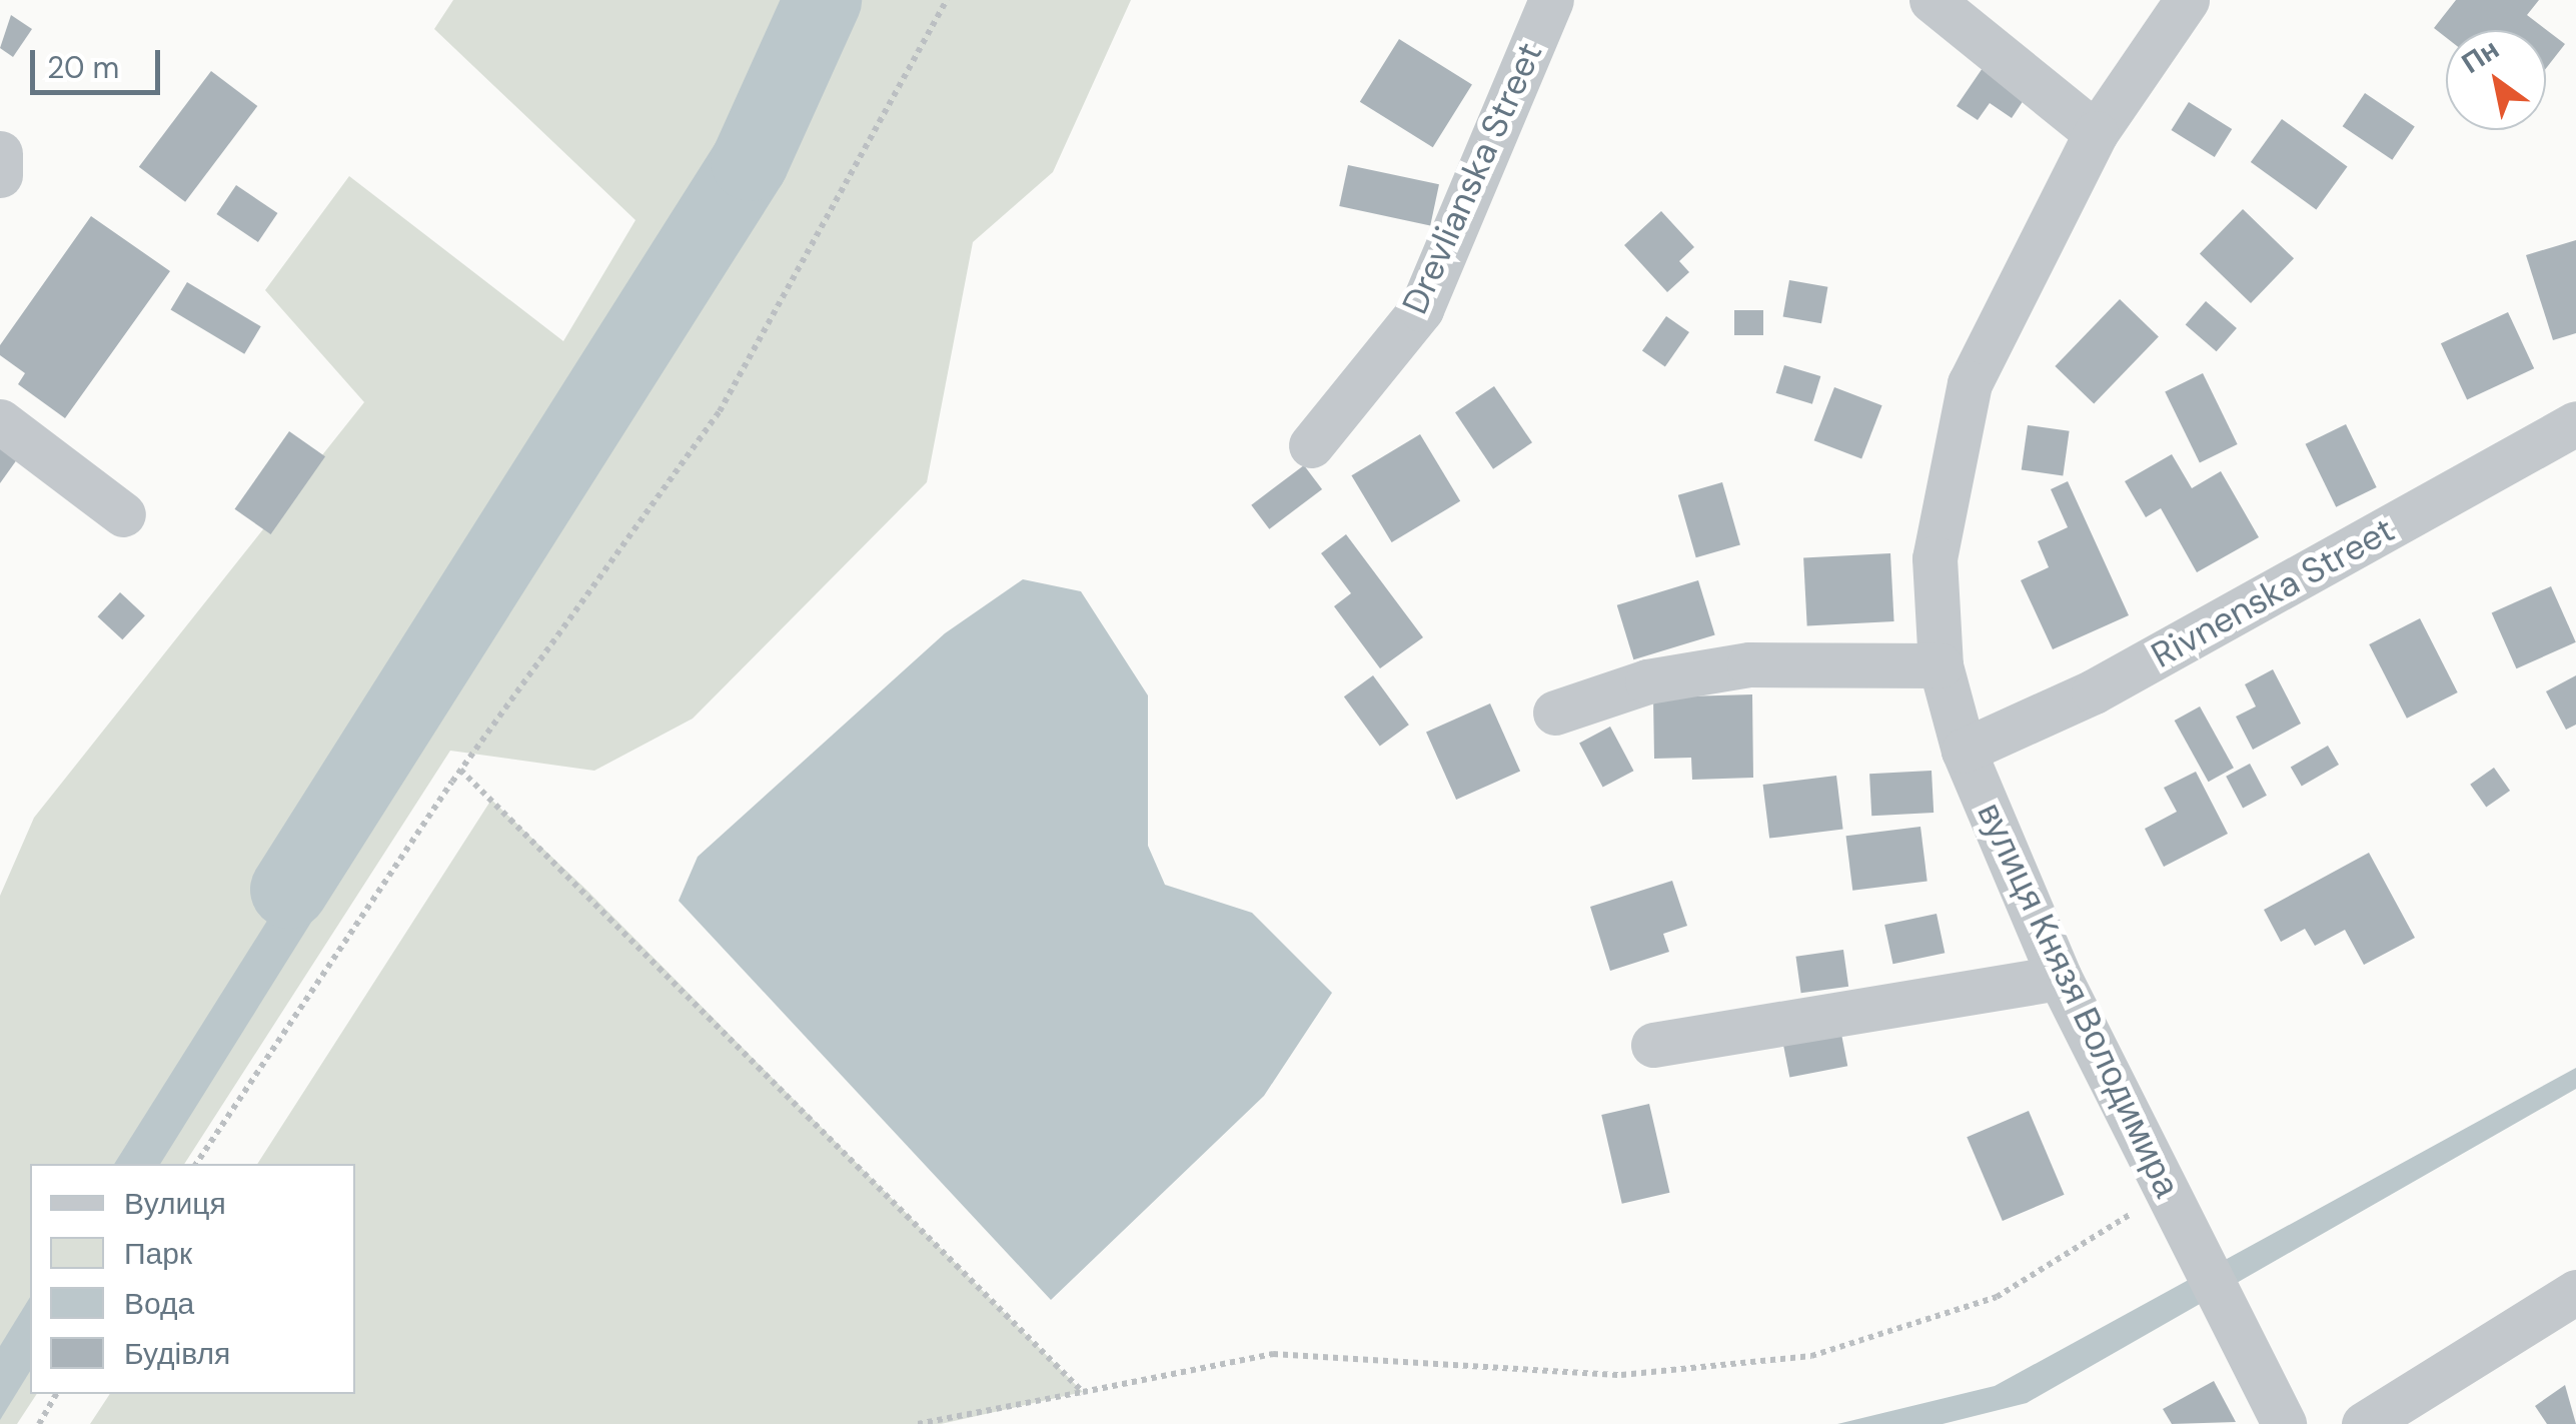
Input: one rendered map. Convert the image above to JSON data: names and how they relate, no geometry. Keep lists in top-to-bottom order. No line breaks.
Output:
{"streets":{"street":["Drevlianska Street","Rivnenska Street","вулиця Князя Володимира"]},"crossings":[["Rivnenska Street","вулиця Князя Володимира"]],"legend":["Вулиця","Парк","Вода","Будівля"],"scale_bar":"20 m","north":"top left"}
